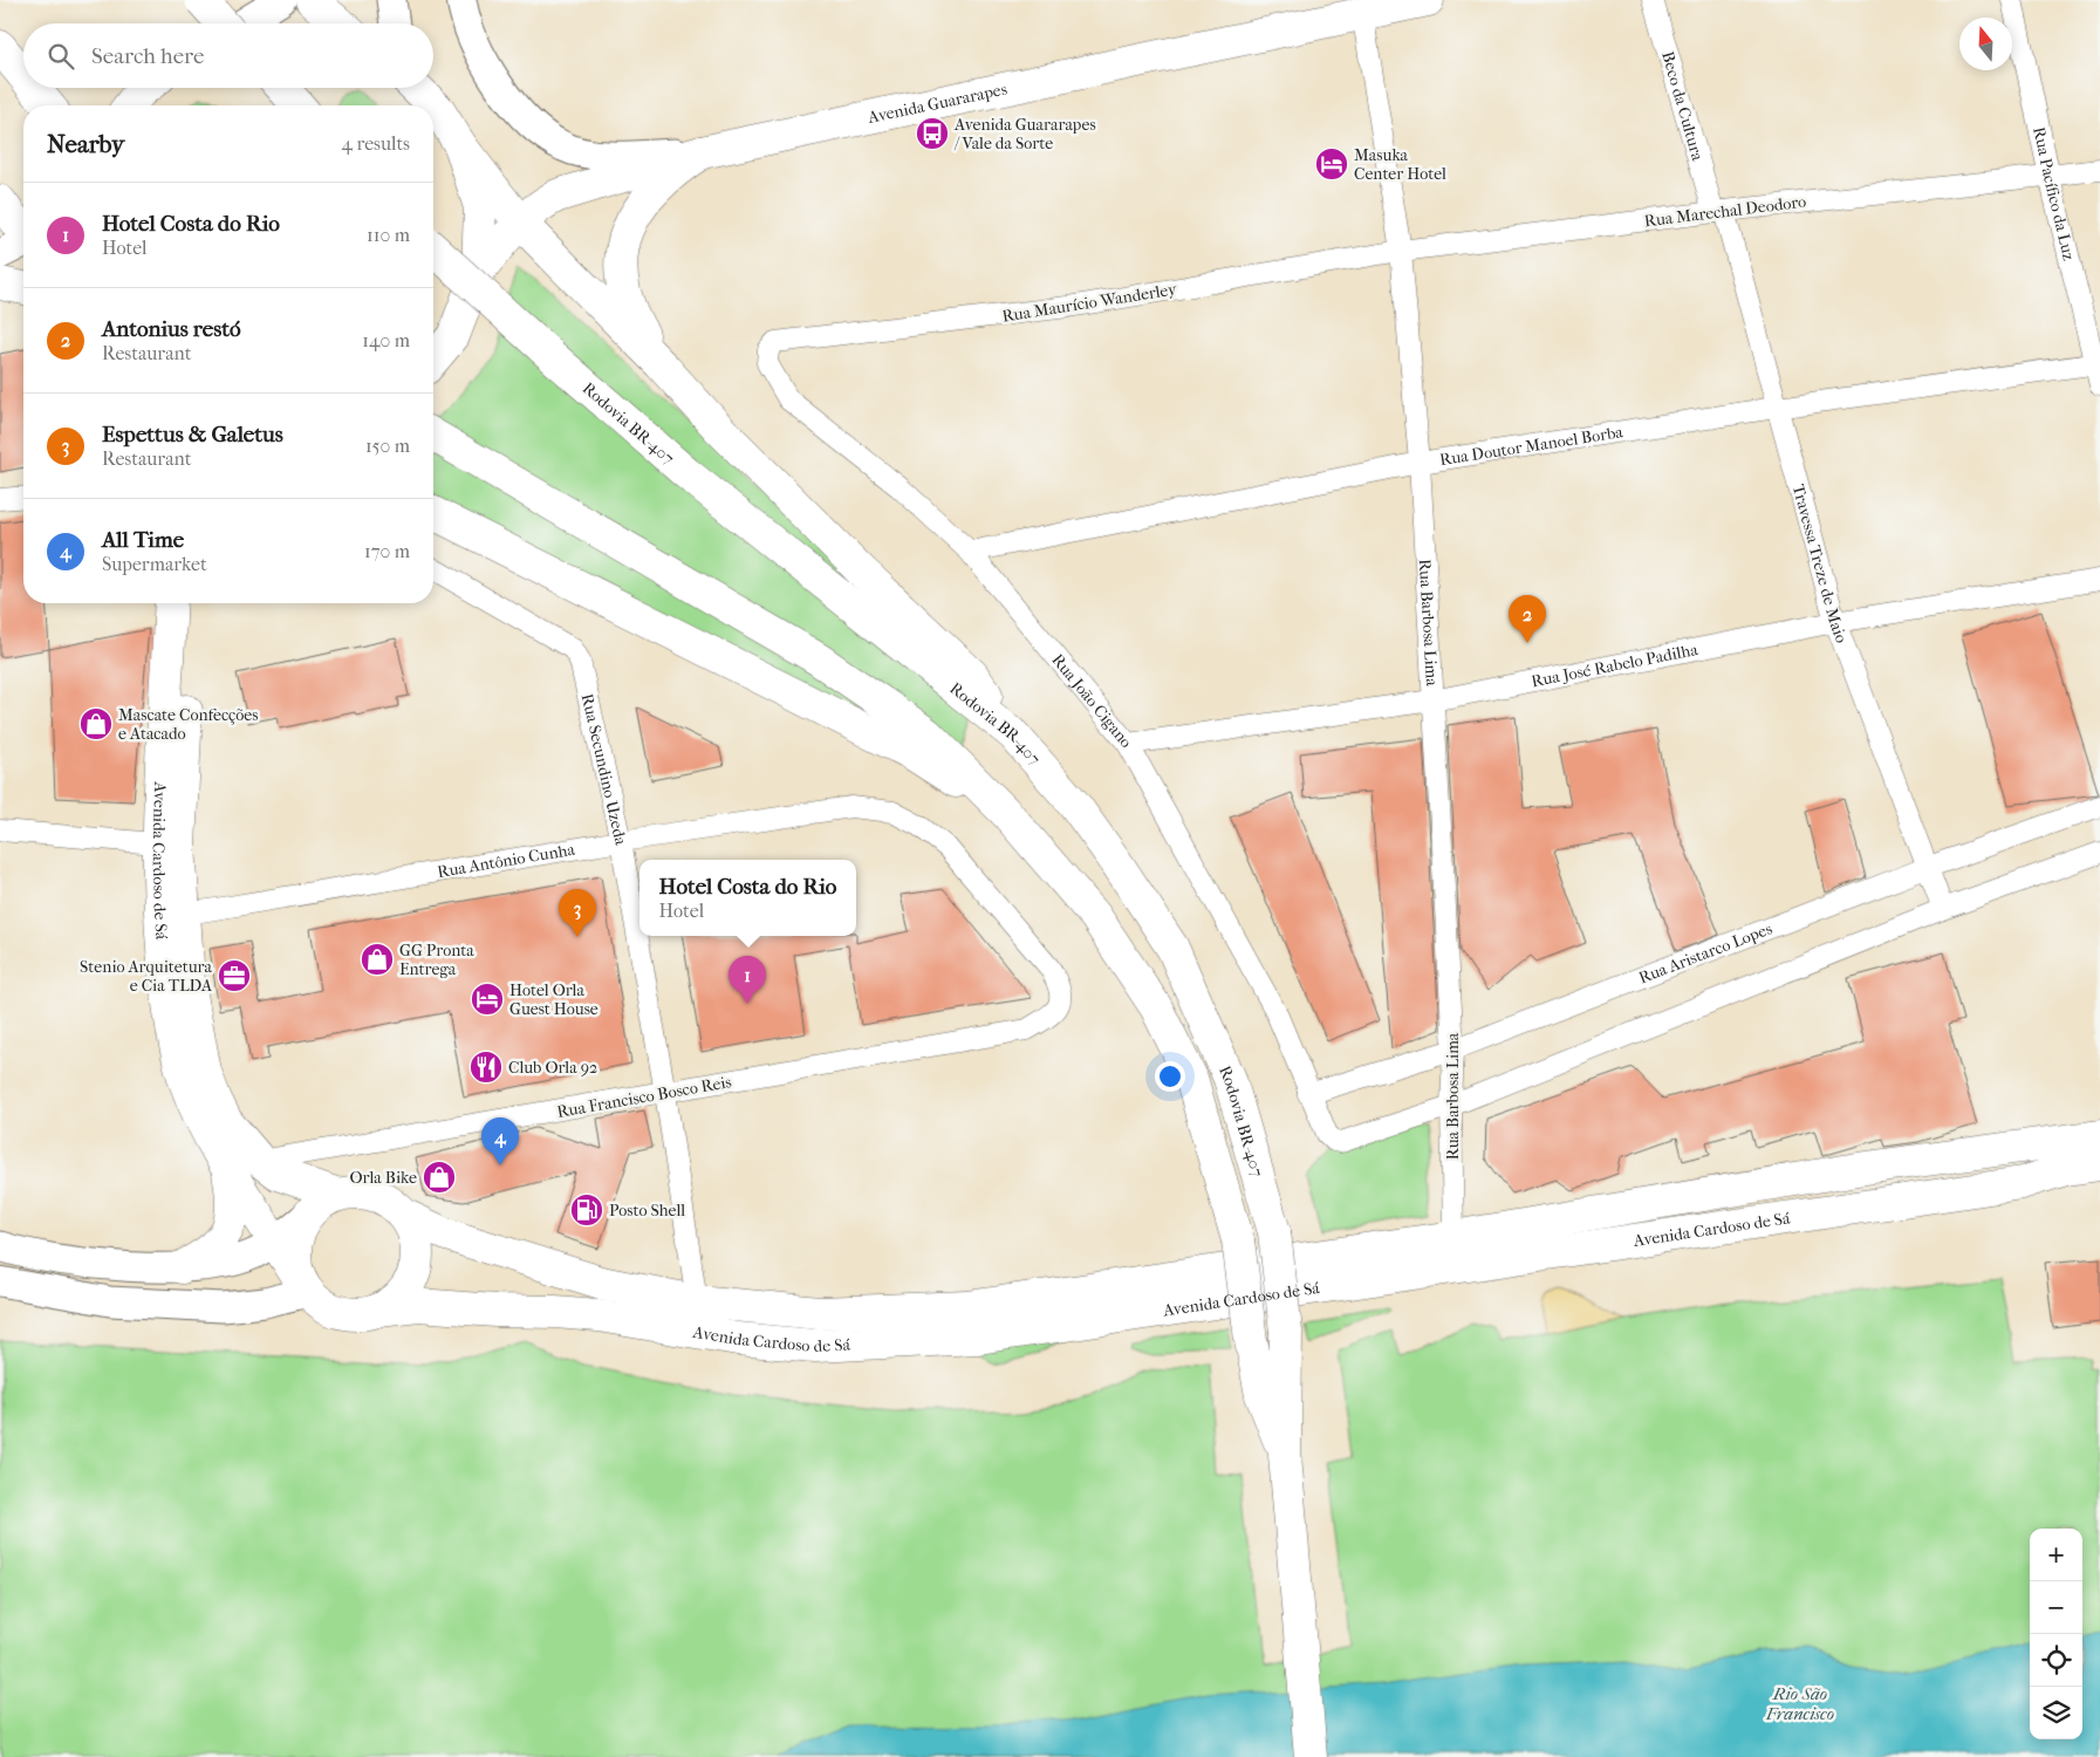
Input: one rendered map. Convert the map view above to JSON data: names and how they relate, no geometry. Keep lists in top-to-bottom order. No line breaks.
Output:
{"streets":{"main road":["Avenida Guararapes","Rodovia BR-407","Avenida Cardoso de Sá"],"street":["Beco da Cultura","Rua Pacífico da Luz","Rua Marechal Deodoro","Rua Maurício Wanderley","Rua Doutor Manoel Borba","Travessa Treze de Maio","Rua Barbosa Lima","Rua José Rabelo Padilha","Rua João Cigano","Rua Secundino Uzeda","Rua Antônio Cunha","Rua Aristarco Lopes","Rua Francisco Bosco Reis"]},"crossings":[["Avenida Guararapes","Rua Barbosa Lima"],["Beco da Cultura","Rua Marechal Deodoro"],["Beco da Cultura","Travessa Treze de Maio"],["Rua Pacífico da Luz","Rua Marechal Deodoro"],["Rua Pacífico da Luz","Rua Doutor Manoel Borba"],["Rua Marechal Deodoro","Rua Maurício Wanderley"],["Rua Marechal Deodoro","Travessa Treze de Maio"],["Rua Marechal Deodoro","Rua Barbosa Lima"],["Rua Maurício Wanderley","Rua Barbosa Lima"],["Rua Maurício Wanderley","Rua João Cigano"],["Rua Doutor Manoel Borba","Travessa Treze de Maio"],["Rua Doutor Manoel Borba","Rua Barbosa Lima"],["Rua Doutor Manoel Borba","Rua João Cigano"],["Travessa Treze de Maio","Rua José Rabelo Padilha"],["Travessa Treze de Maio","Rua Aristarco Lopes"],["Rua Barbosa Lima","Rua José Rabelo Padilha"],["Rua Barbosa Lima","Rua João Cigano"],["Rua Barbosa Lima","Avenida Cardoso de Sá"],["Rua Barbosa Lima","Rua Aristarco Lopes"],["Rua José Rabelo Padilha","Rua João Cigano"],["Rua João Cigano","Rua Aristarco Lopes"],["Rua Secundino Uzeda","Avenida Cardoso de Sá"],["Rua Secundino Uzeda","Rua Antônio Cunha"],["Rua Secundino Uzeda","Rua Francisco Bosco Reis"],["Avenida Cardoso de Sá","Rua Antônio Cunha"],["Avenida Cardoso de Sá","Rua Francisco Bosco Reis"],["Rua Antônio Cunha","Rua Francisco Bosco Reis"]],"water":["Rio São Francisco"],"places":{"bus stop":["Avenida Guararapes / Vale da Sorte"],"hotel":["Masuka Center Hotel","Hotel Orla Guest House"],"shop":["Mascate Confecções e Atacado","GG Pronta Entrega","Orla Bike"],"office":["Stenio Arquitetura e Cia TLDA"],"restaurant":["Club Orla 92"],"fuel station":["Posto Shell"]},"north":"top","page":{"search":"Search here","heading":["Nearby","4 results"],"list":[{"mark":"1","name":"Hotel Costa do Rio","note":"Hotel","value":"110 m"},{"mark":"2","name":"Antonius restó","note":"Restaurant","value":"140 m"},{"mark":"3","name":"Espettus & Galetus","note":"Restaurant","value":"150 m"},{"mark":"4","name":"All Time","note":"Supermarket","value":"170 m"}],"pins":["2","3","1","4"],"popup":["Hotel Costa do Rio","Hotel"],"map_buttons":["+","−"]}}
